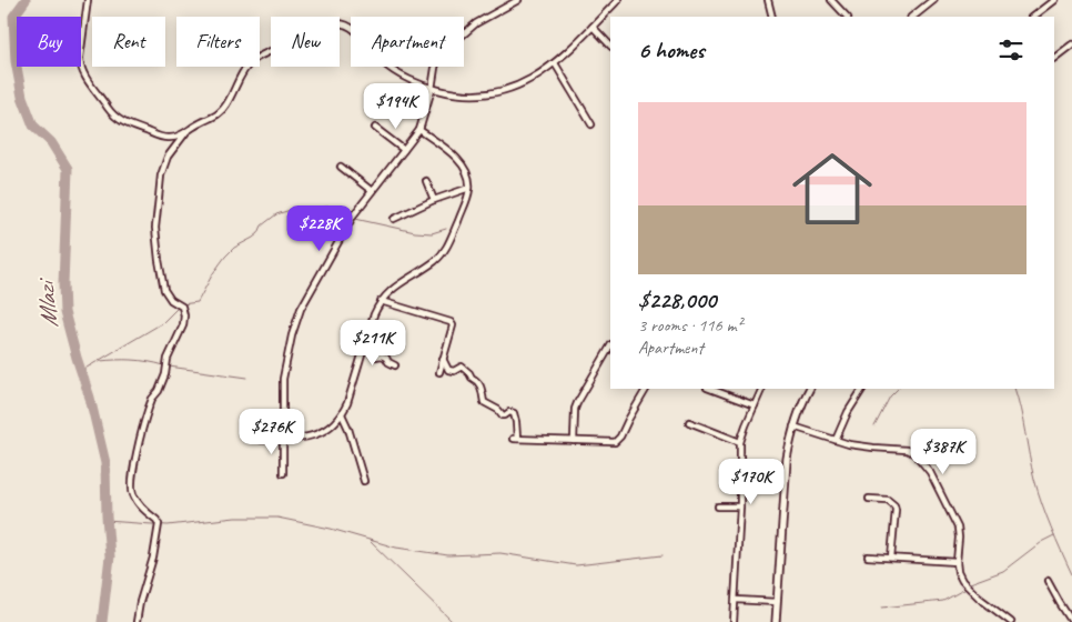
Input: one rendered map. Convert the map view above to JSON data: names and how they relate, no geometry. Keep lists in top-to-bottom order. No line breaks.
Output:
{"water":["Mlazi"],"page":{"chip":["Buy","Rent","Filters","New","Apartment"],"heading":"6 homes","price":["$194K","$228K","$211K","$276K","$387K","$170K"],"list":[{"name":"$228,000","note":"3 rooms · 116 m² · Apartment"}]}}
